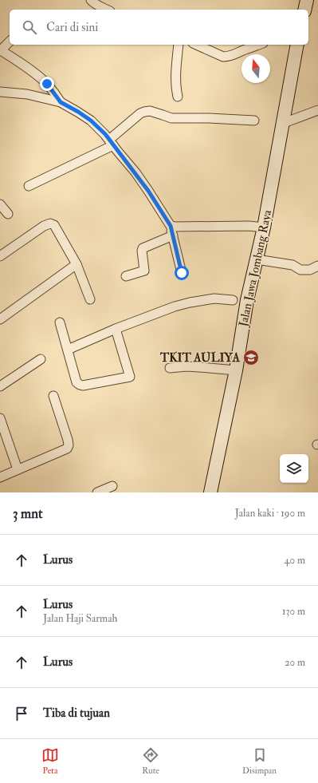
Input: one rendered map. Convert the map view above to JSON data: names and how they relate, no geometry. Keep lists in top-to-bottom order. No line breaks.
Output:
{"streets":{"main road":["Jalan Jawa Jombang Raya"]},"places":{"school or university":["TKIT AULIYA"]},"north":"top","page":{"search":"Cari di sini","heading":["3 mnt","Jalan kaki · 190 m"],"list":[["Lurus","40 m"],["Lurus","Jalan Haji Sarmah","130 m"],["Lurus","20 m"],"Tiba di tujuan"],"nav":["Peta","Rute","Disimpan"]}}
